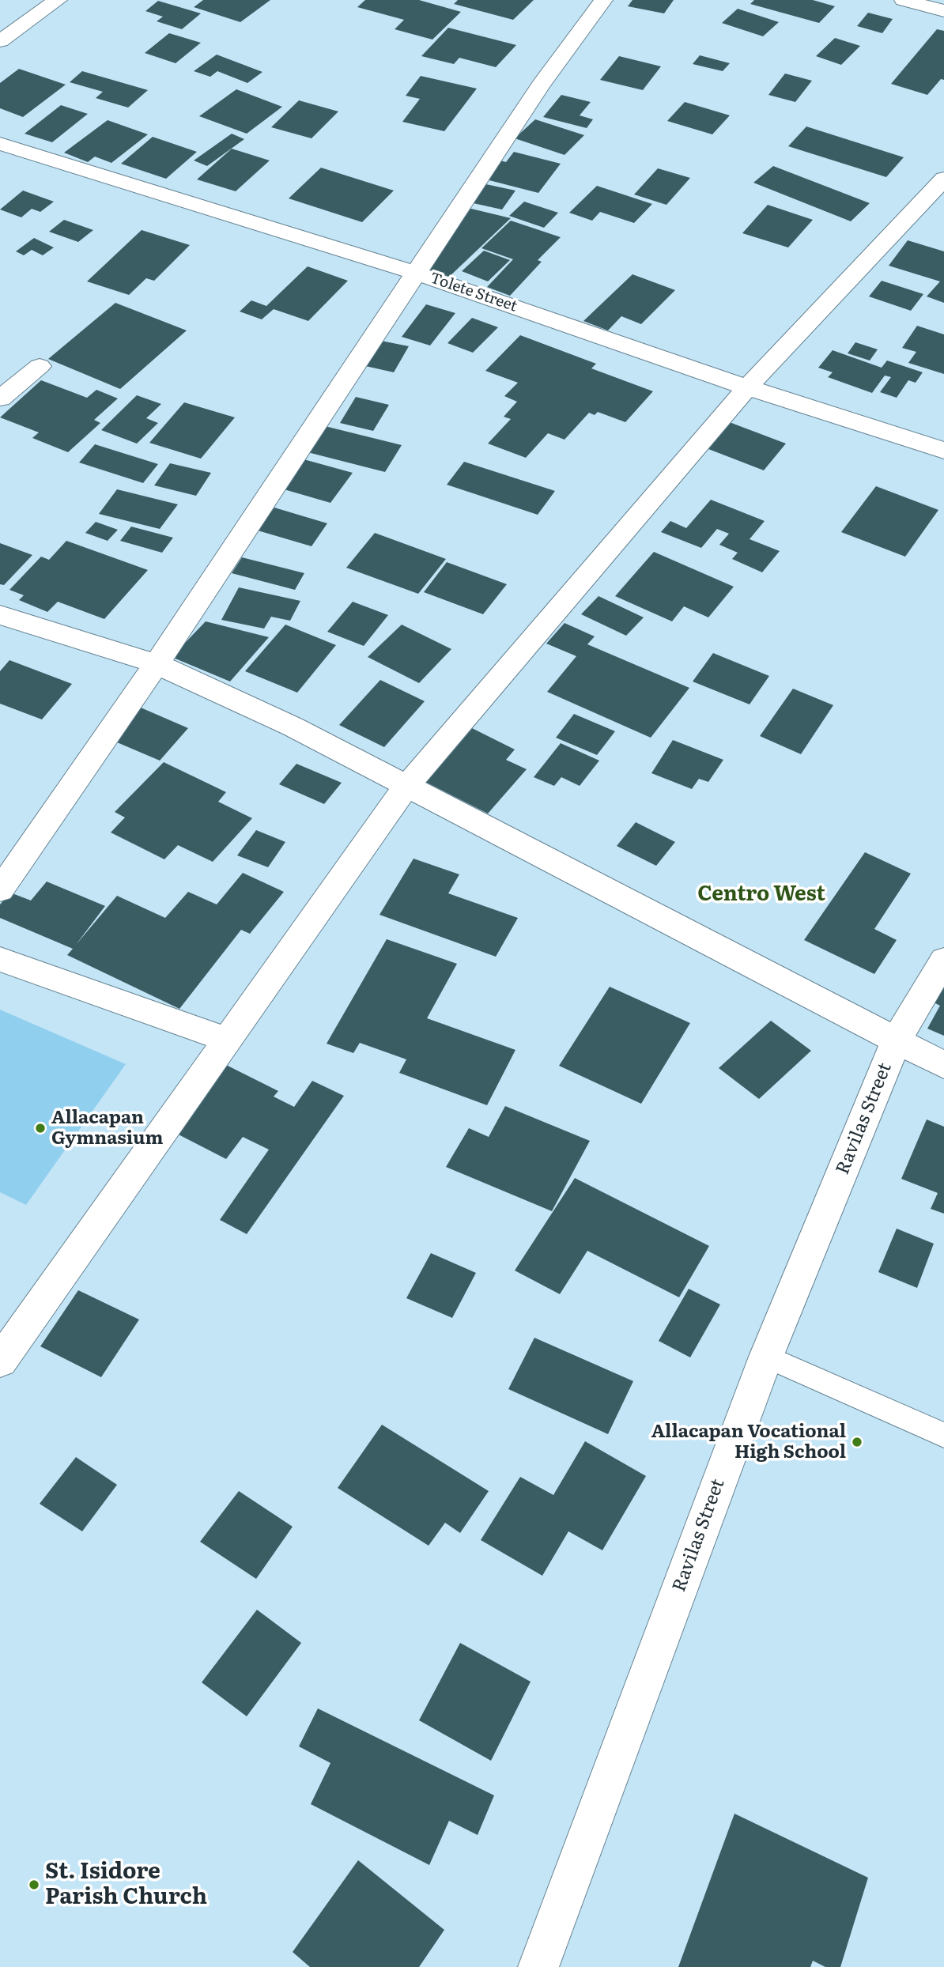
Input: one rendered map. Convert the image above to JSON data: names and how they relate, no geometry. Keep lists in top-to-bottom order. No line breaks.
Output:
{"streets":{"street":["Tolete Street","Ravilas Street"]},"districts":["Centro West"],"places":["Allacapan Gymnasium","Allacapan Vocational High School","St. Isidore Parish Church"]}
